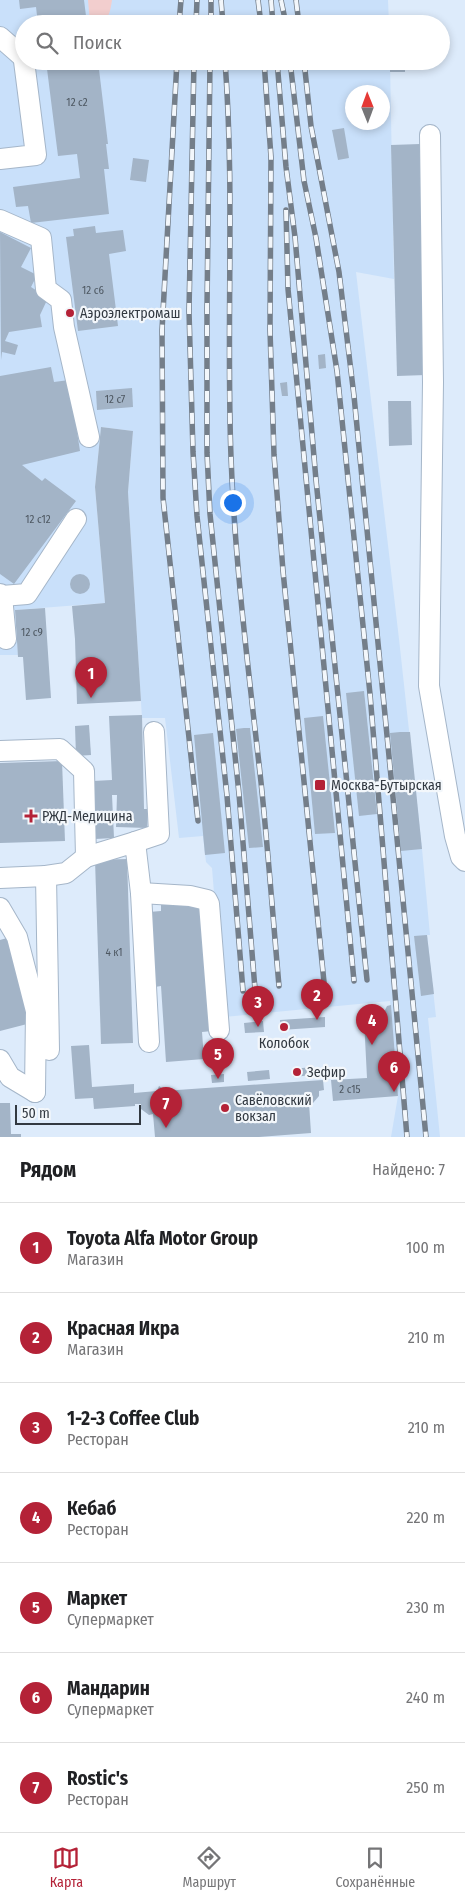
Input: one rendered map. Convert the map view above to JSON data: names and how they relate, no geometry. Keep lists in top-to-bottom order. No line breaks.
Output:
{"places":{"other":["Аэроэлектромаш","Колобок","Зефир","Савёловский вокзал"],"transit":["Москва-Бутырская"],"health":["РЖД-Медицина"]},"house_numbers":["12 с2","12 с6","12 с7","12 с12","12 c9","4 к1","2 с15"],"scale_bar":"50 m","north":"top","page":{"search":"Поиск","pins":["1","2","3","4","5","6","7"],"scale":"50 m","heading":["Рядом","Найдено: 7"],"list":[{"mark":"1","name":"Toyota Alfa Motor Group","note":"Магазин","value":"100 m"},{"mark":"2","name":"Красная Икра","note":"Магазин","value":"210 m"},{"mark":"3","name":"1-2-3 Coffee Club","note":"Ресторан","value":"210 m"},{"mark":"4","name":"Кебаб","note":"Ресторан","value":"220 m"},{"mark":"5","name":"Маркет","note":"Супермаркет","value":"230 m"},{"mark":"6","name":"Мандарин","note":"Супермаркет","value":"240 m"},{"mark":"7","name":"Rostic's","note":"Ресторан","value":"250 m"}],"nav":["Карта","Маршрут","Сохранённые"]}}
